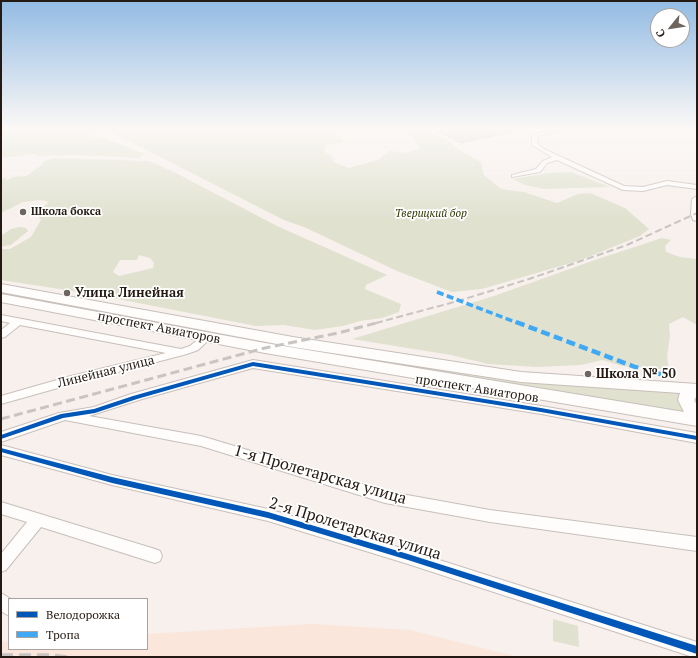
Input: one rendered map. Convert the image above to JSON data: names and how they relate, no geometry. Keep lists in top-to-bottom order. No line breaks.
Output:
{"streets":{"main road":["проспект Авиаторов"],"street":["Линейная улица","1-я Пролетарская улица","2-я Пролетарская улица"]},"crossings":[["проспект Авиаторов","Линейная улица"],["проспект Авиаторов","1-я Пролетарская улица"]],"parks":["Тверицкий бор"],"places":["Школа бокса","Улица Линейная","Школа № 50"],"legend":["Велодорожка","Тропа"],"north":"bottom left"}
